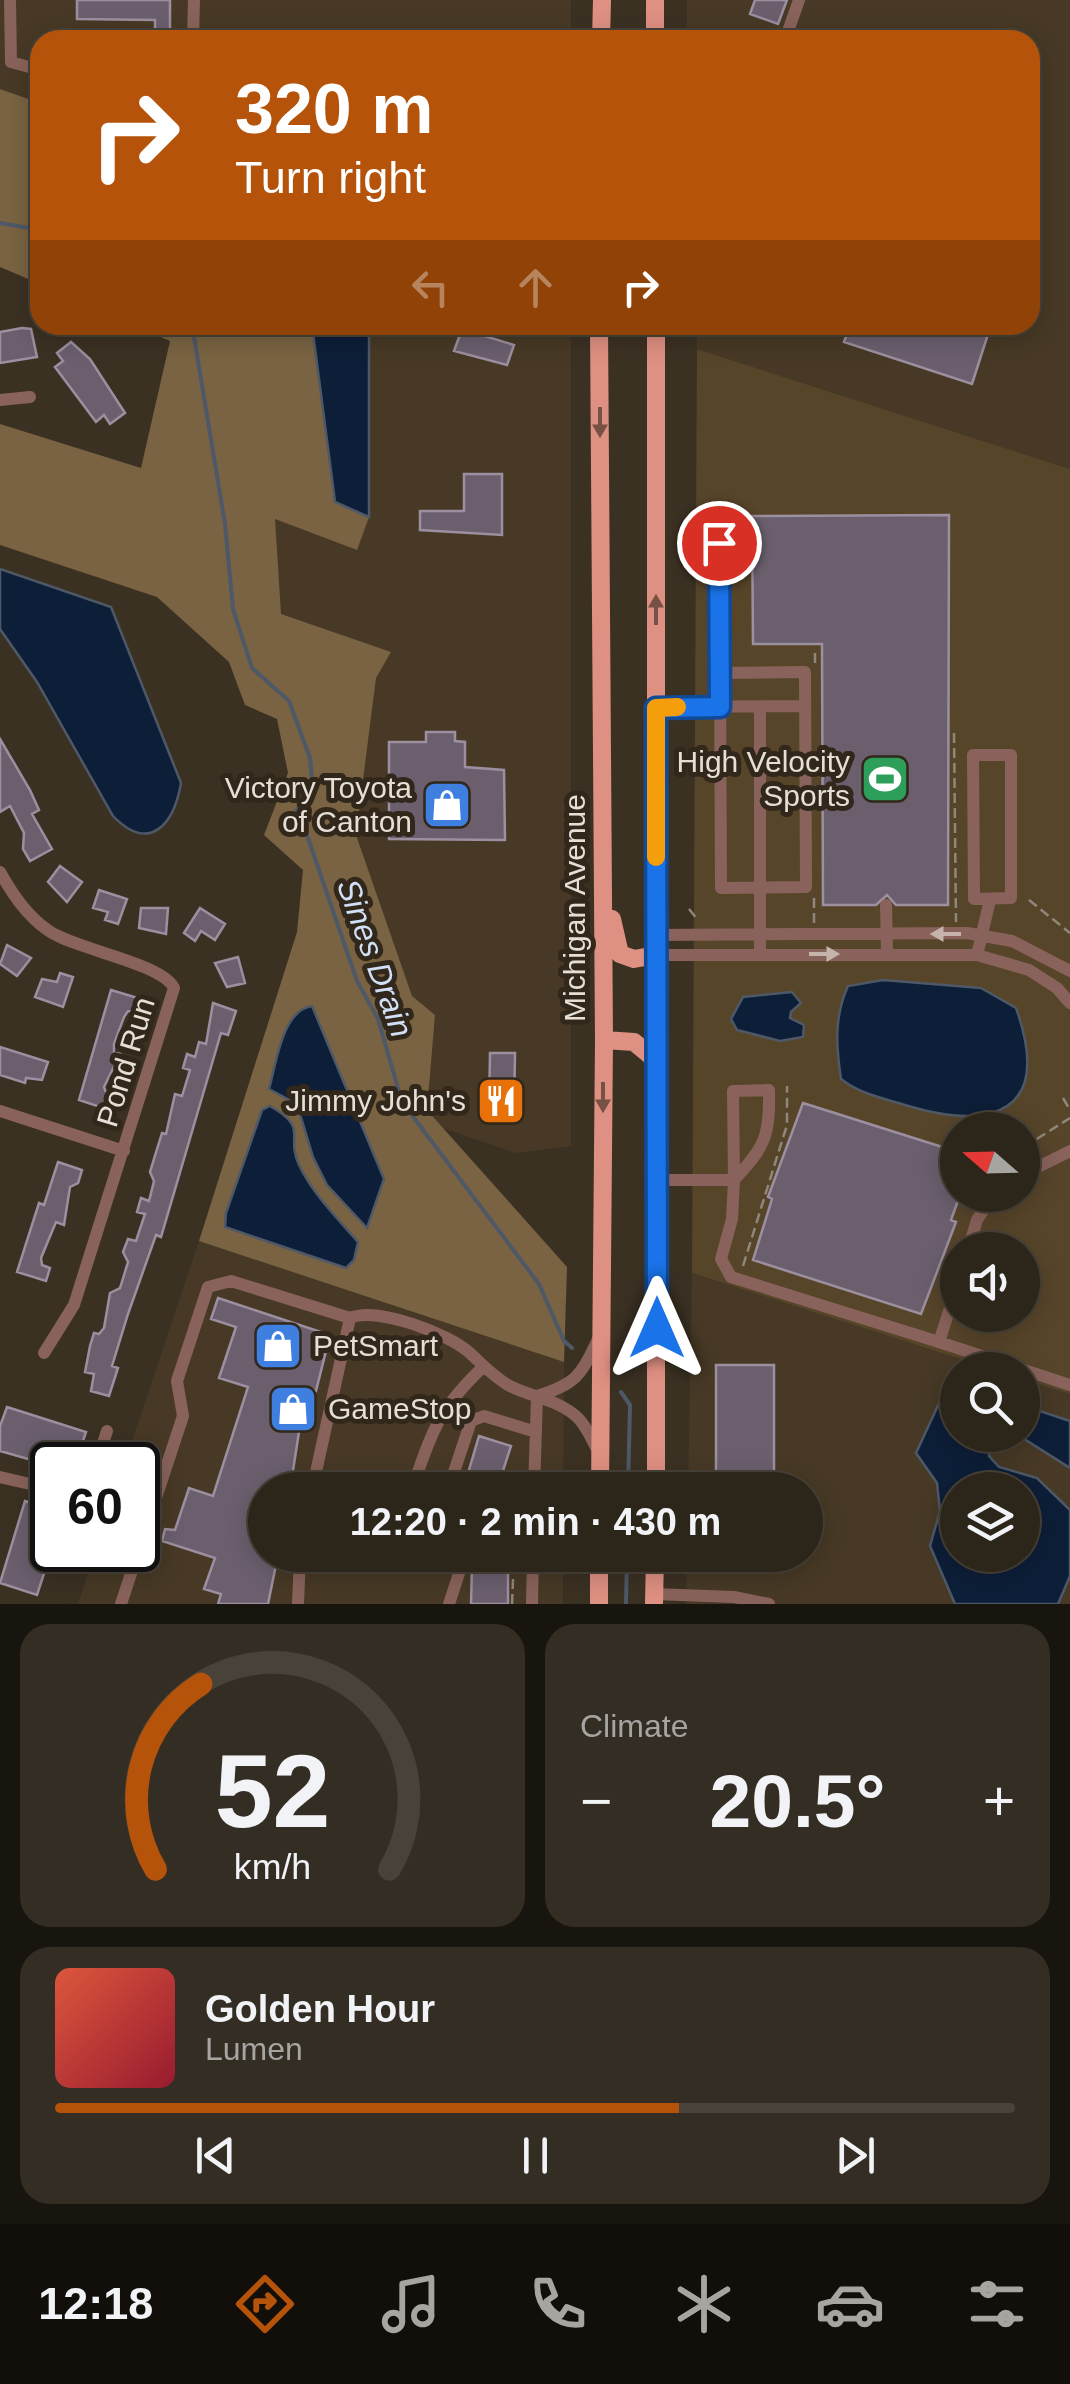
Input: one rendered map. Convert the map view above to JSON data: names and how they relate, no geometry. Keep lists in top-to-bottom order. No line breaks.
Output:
{"streets":{"main road":["Michigan Avenue"],"street":["Pond Run"]},"water":["Sines Drain"],"places":{"sports":["High Velocity Sports"],"shop":["Victory Toyota of Canton","PetSmart","GameStop"],"restaurant":["Jimmy John's"]},"north":"left","page":{"turn":["320 m","Turn right"],"limit":"60","trip":"12:20 · 2 min · 430 m","tile":"Climate","heat":["−","20.5°","+"],"song":["Golden Hour","Lumen"],"tabs":"12:18","gauge":["52","km/h"]}}
